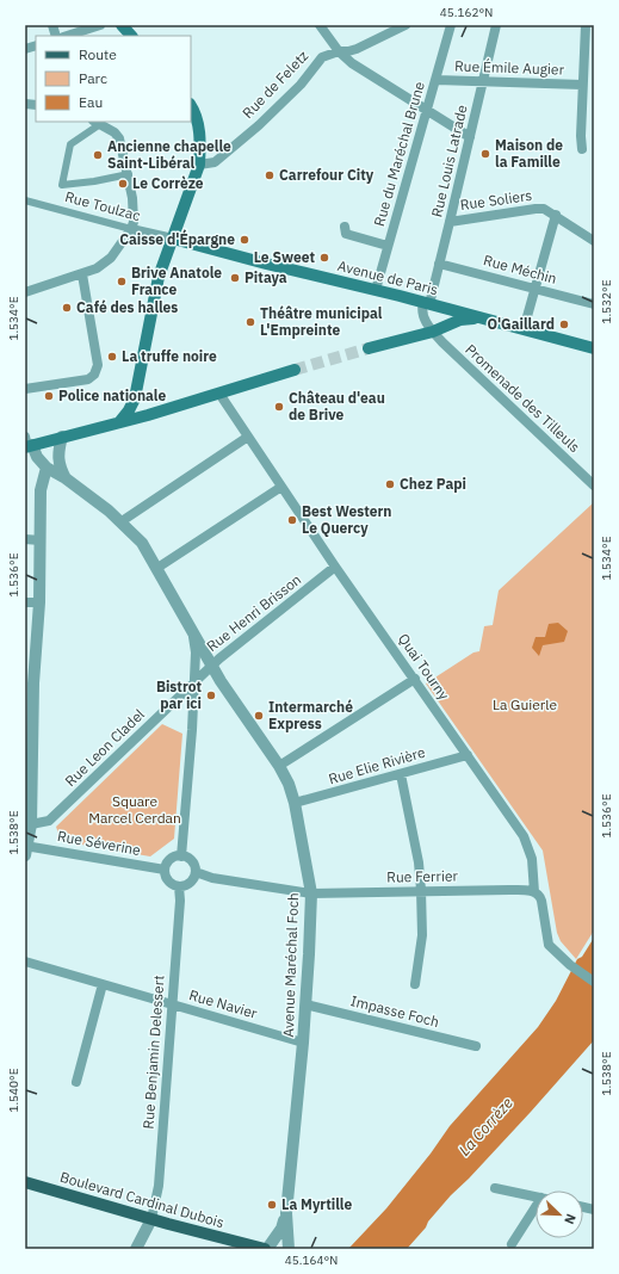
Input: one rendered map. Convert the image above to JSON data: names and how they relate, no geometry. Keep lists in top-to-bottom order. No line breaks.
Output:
{"streets":{"main road":["Avenue de Paris","Boulevard Cardinal Dubois"],"street":["Rue Émile Augier","Rue de Feletz","Rue du Maréchal Brune","Rue Louis Latrade","Rue Soliers","Rue Toulzac","Rue Méchin","Promenade des Tilleuls","Rue Henri Brisson","Quai Tourny","Rue Leon Cladel","Rue Elie Rivière","Rue Séverine","Rue Ferrier","Avenue Maréchal Foch","Rue Navier","Impasse Foch","Rue Benjamin Delessert"]},"crossings":[["Rue Émile Augier","Rue du Maréchal Brune"],["Rue Émile Augier","Rue Louis Latrade"],["Rue du Maréchal Brune","Avenue de Paris"],["Rue Louis Latrade","Rue Soliers"],["Rue Louis Latrade","Rue Méchin"],["Rue Louis Latrade","Avenue de Paris"],["Rue Louis Latrade","Promenade des Tilleuls"],["Rue Toulzac","Avenue de Paris"],["Avenue de Paris","Promenade des Tilleuls"],["Rue Henri Brisson","Quai Tourny"],["Rue Henri Brisson","Rue Leon Cladel"],["Rue Henri Brisson","Avenue Maréchal Foch"],["Quai Tourny","Rue Elie Rivière"],["Quai Tourny","Rue Ferrier"],["Rue Leon Cladel","Avenue Maréchal Foch"],["Rue Elie Rivière","Avenue Maréchal Foch"],["Rue Séverine","Rue Benjamin Delessert"],["Rue Ferrier","Avenue Maréchal Foch"],["Avenue Maréchal Foch","Rue Navier"],["Avenue Maréchal Foch","Impasse Foch"],["Avenue Maréchal Foch","Boulevard Cardinal Dubois"],["Rue Navier","Rue Benjamin Delessert"],["Rue Benjamin Delessert","Boulevard Cardinal Dubois"]],"water":["La Corrèze"],"parks":["La Guierle","Square Marcel Cerdan"],"places":["Maison de la Famille","Ancienne chapelle Saint-Libéral","Carrefour City","Le Corrèze","Caisse d'Épargne","Le Sweet","Pitaya","Brive Anatole France","Café des halles","Théâtre municipal L'Empreinte","O'Gaillard","La truffe noire","Police nationale","Château d'eau de Brive","Chez Papi","Best Western Le Quercy","Bistrot par ici","Intermarché Express","La Myrtille"],"legend":["Route","Parc","Eau"],"north":"bottom right","coordinates":["45.162°N","1.532°E","1.534°E","1.536°E","1.538°E","1.540°E","45.164°N"]}
